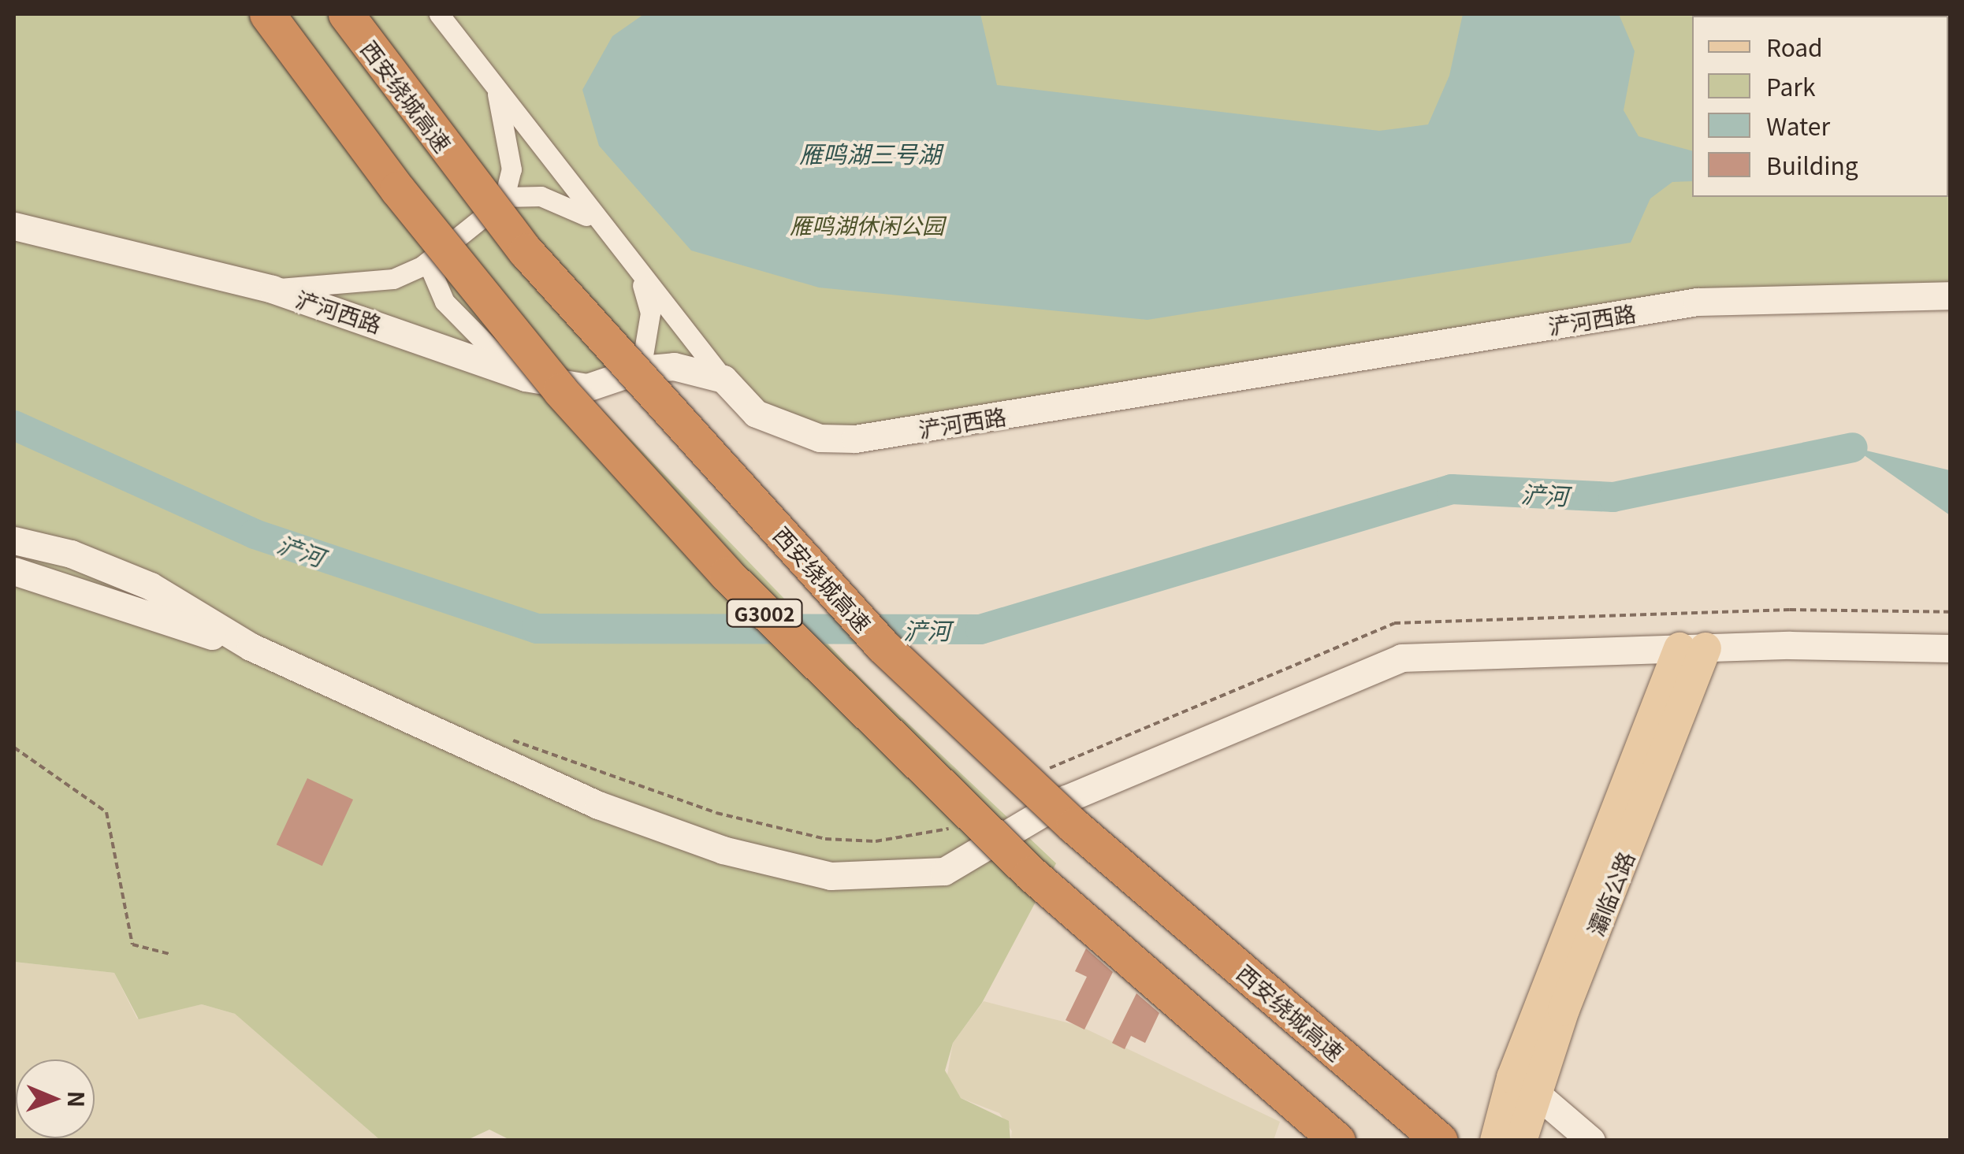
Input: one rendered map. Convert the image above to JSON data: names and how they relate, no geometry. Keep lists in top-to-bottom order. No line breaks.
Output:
{"streets":{"highway":["西安绕城高速","G3002"],"main road":["灞临公路"],"street":["浐河西路"]},"water":["雁鸣湖三号湖","浐河"],"parks":["雁鸣湖休闲公园"],"legend":["Road","Park","Water","Building"],"north":"right"}
